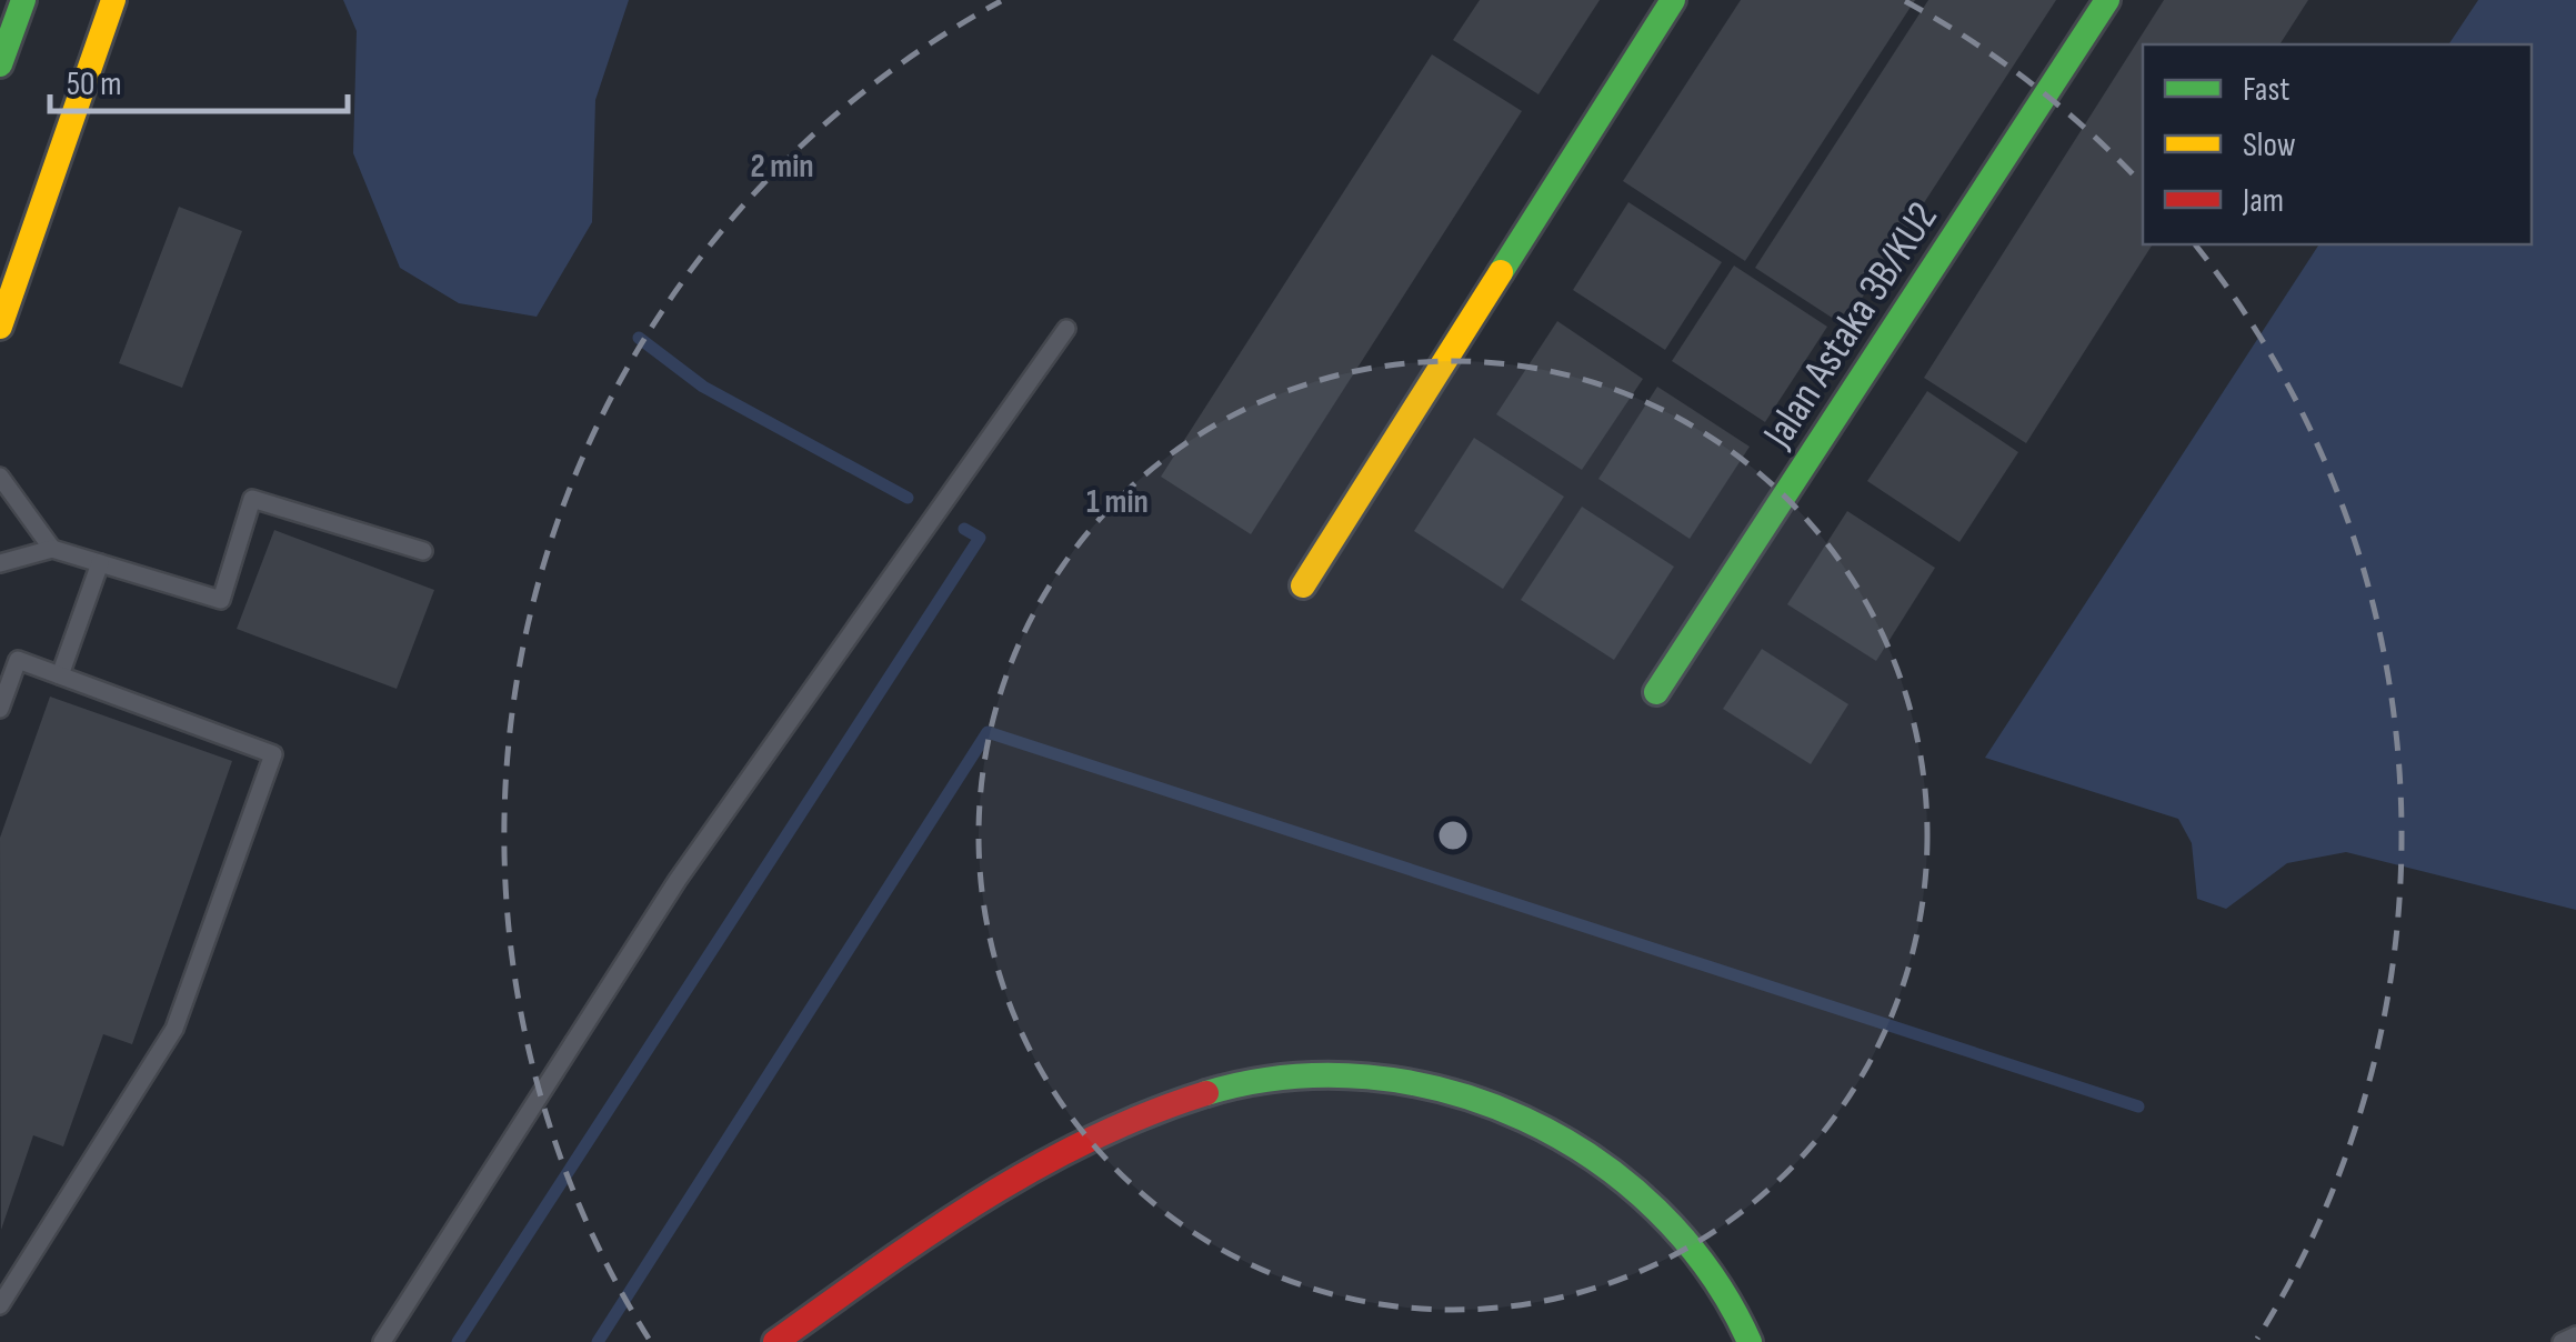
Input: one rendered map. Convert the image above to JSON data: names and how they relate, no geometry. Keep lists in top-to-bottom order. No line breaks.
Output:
{"streets":{"main road":["Jalan Astaka 3B/KU2"]},"legend":["Fast","Slow","Jam"],"scale_bar":"50 m","rings":["2 min","1 min"]}
